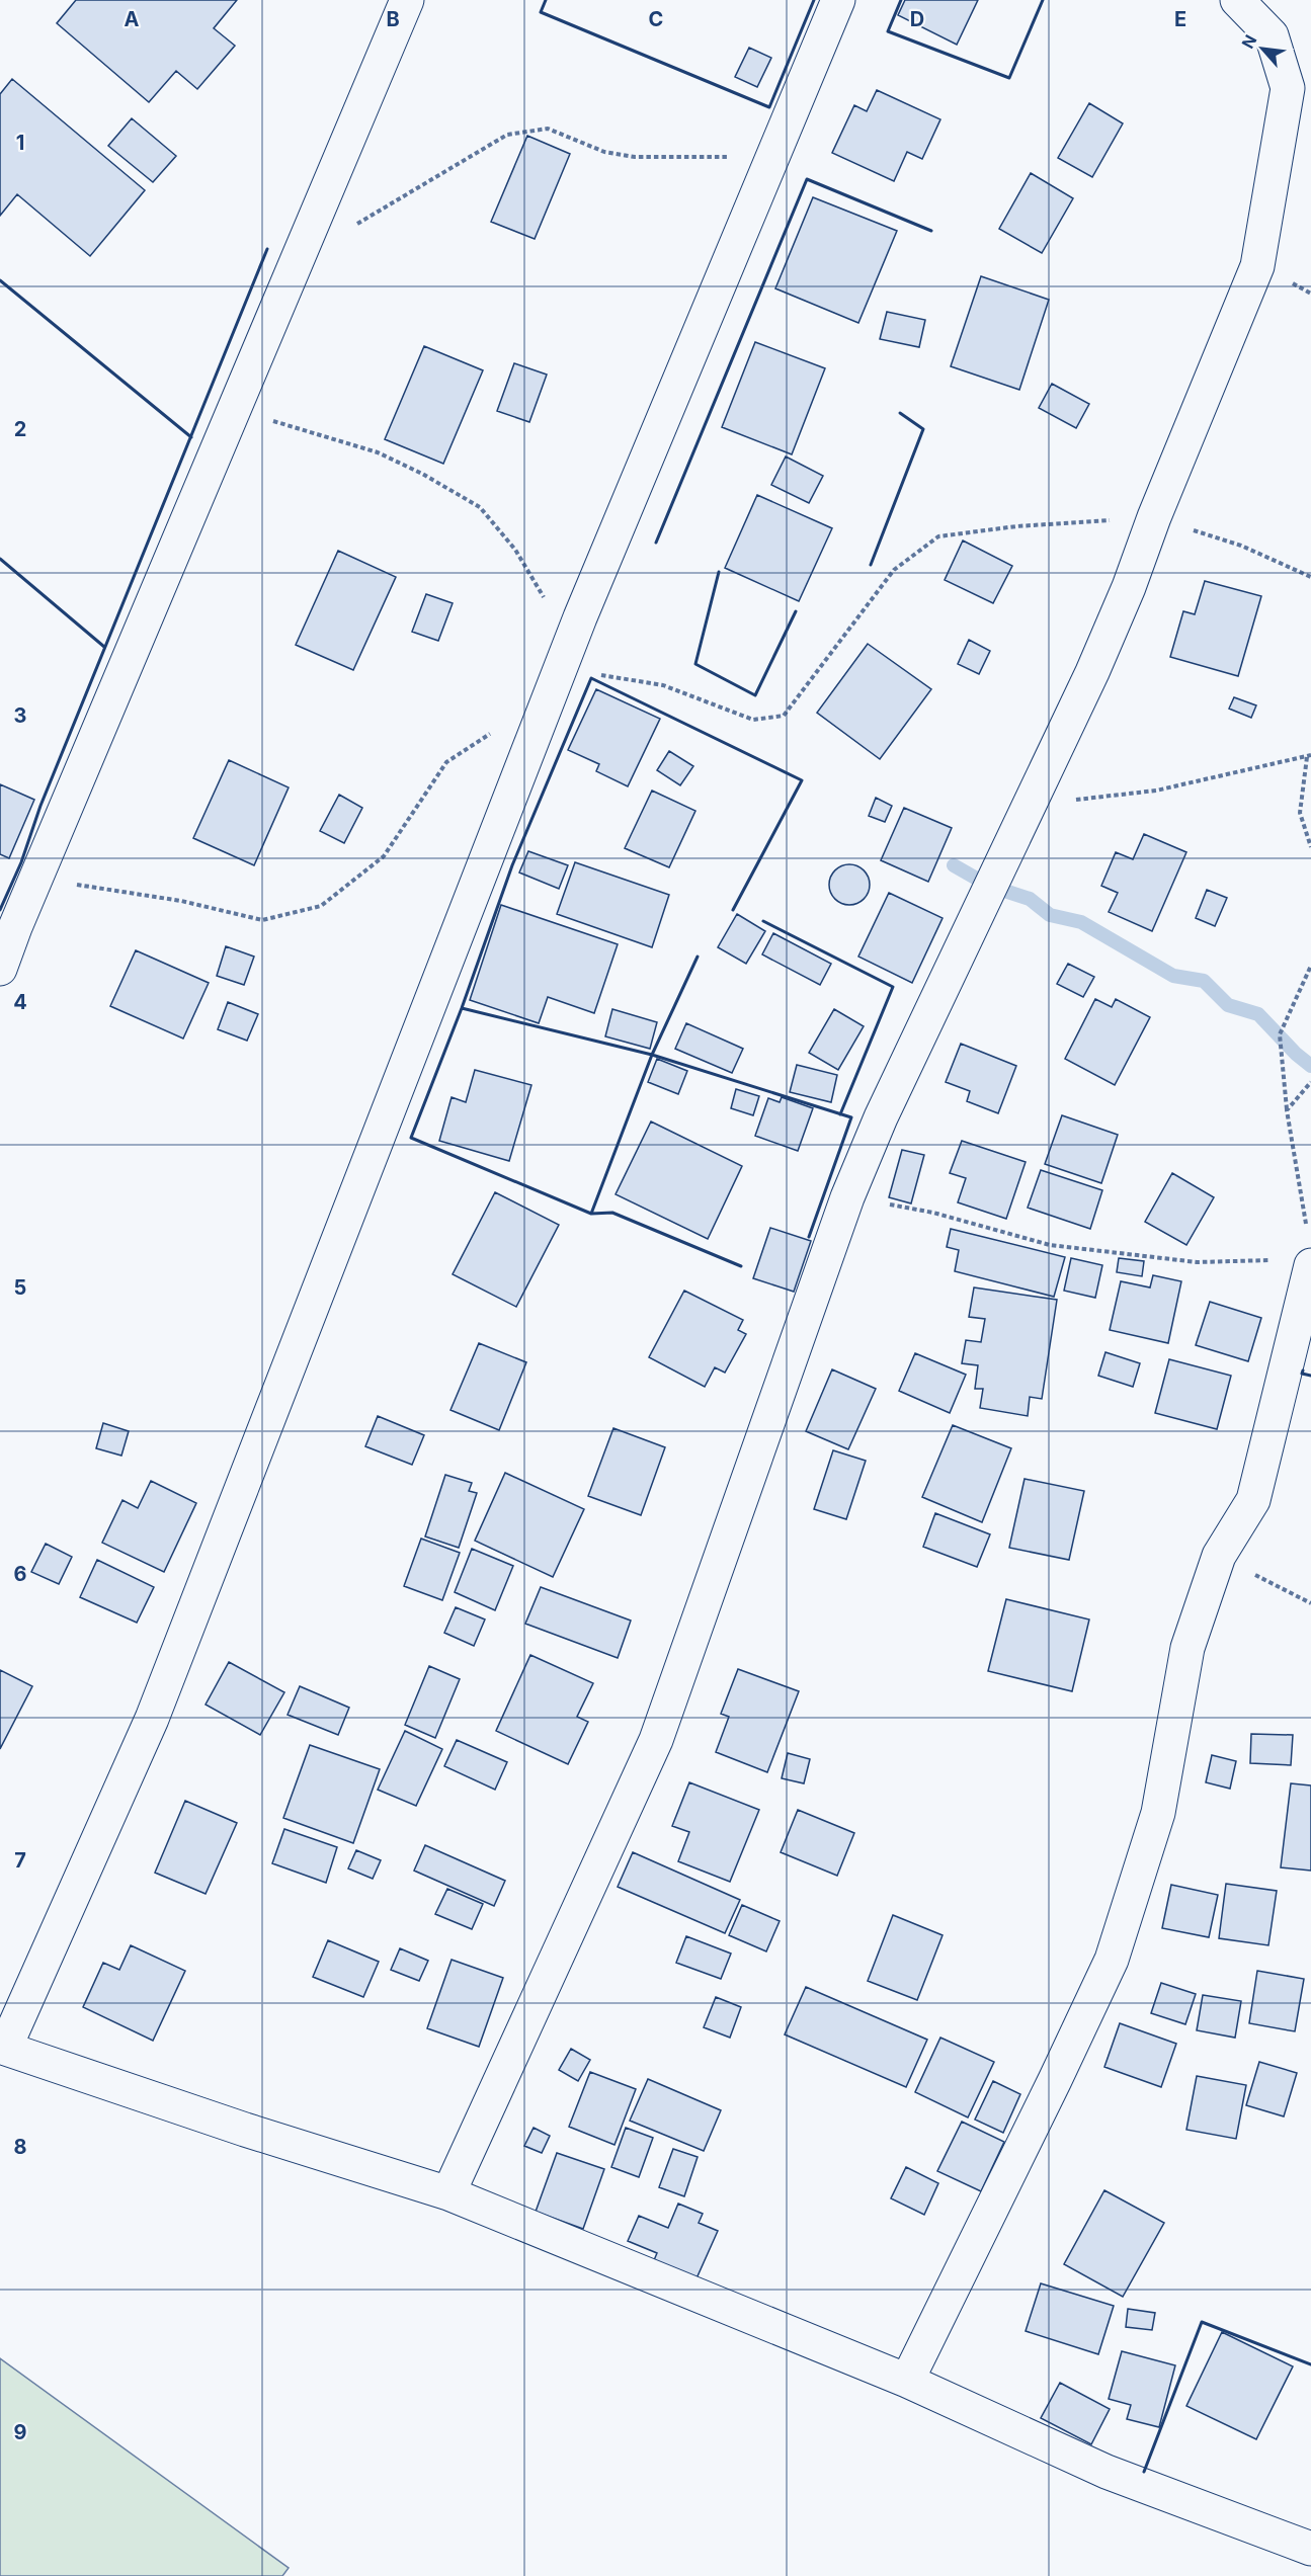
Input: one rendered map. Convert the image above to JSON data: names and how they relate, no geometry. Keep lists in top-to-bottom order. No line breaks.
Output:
{"north":"top left","grid":{"columns":["A","B","C","D","E"],"rows":["1","2","3","4","5","6","7","8","9"]}}
